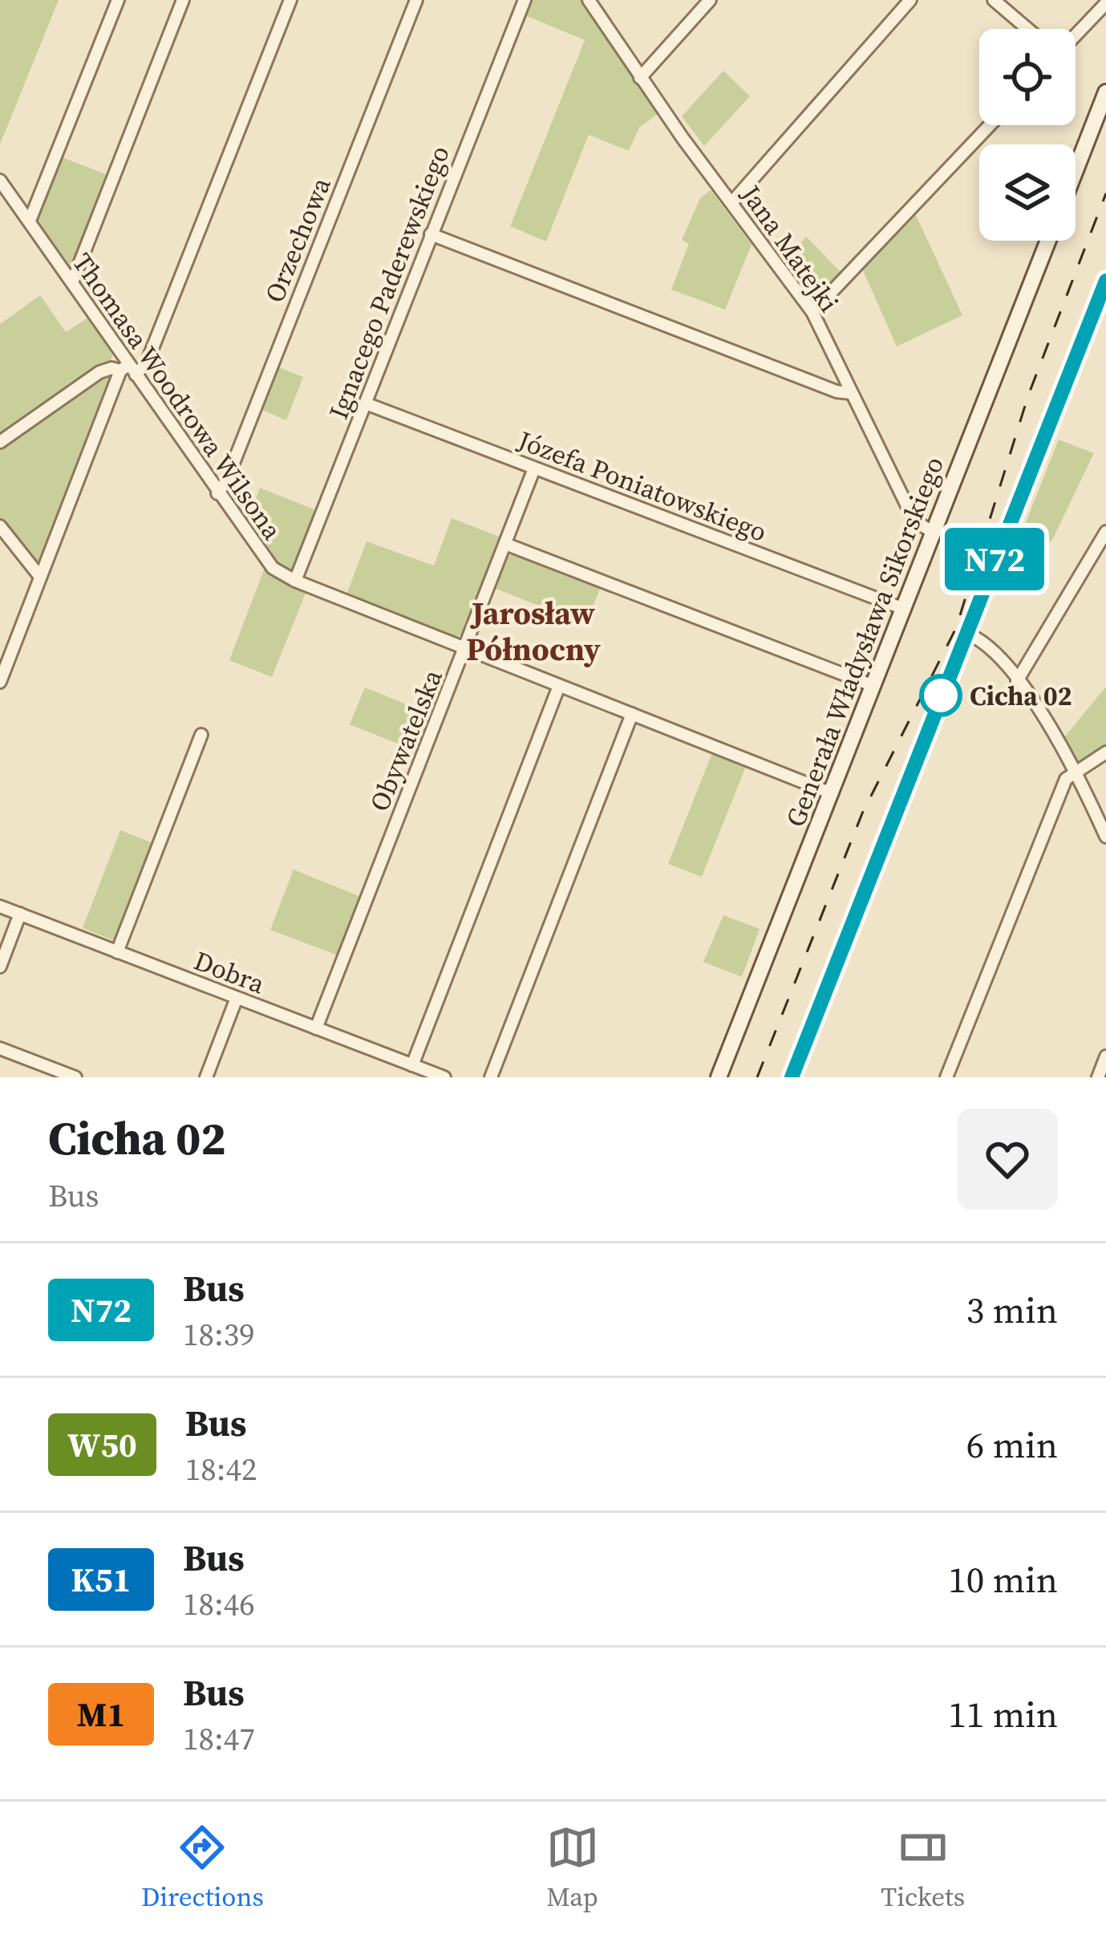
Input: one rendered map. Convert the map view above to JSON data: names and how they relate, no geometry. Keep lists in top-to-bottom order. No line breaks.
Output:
{"streets":{"main road":["Generała Władysława Sikorskiego"],"street":["Orzechowa","Jana Matejki","Ignacego Paderewskiego","Thomasa Woodrowa Wilsona","Józefa Poniatowskiego","Obywatelska","Dobra"]},"crossings":[["Orzechowa","Thomasa Woodrowa Wilsona"],["Jana Matejki","Generała Władysława Sikorskiego"],["Ignacego Paderewskiego","Thomasa Woodrowa Wilsona"],["Ignacego Paderewskiego","Józefa Poniatowskiego"],["Thomasa Woodrowa Wilsona","Generała Władysława Sikorskiego"],["Thomasa Woodrowa Wilsona","Obywatelska"],["Józefa Poniatowskiego","Generała Władysława Sikorskiego"],["Józefa Poniatowskiego","Obywatelska"],["Obywatelska","Dobra"]],"districts":["Jarosław Północny"],"places":["Cicha 02"],"lines":["bus line N72"],"page":{"on_map":"N72","heading":["Cicha 02","Bus"],"list":[{"mark":"N72","name":"Bus","note":"18:39","value":"3 min"},{"mark":"W50","name":"Bus","note":"18:42","value":"6 min"},{"mark":"K51","name":"Bus","note":"18:46","value":"10 min"},{"mark":"M1","name":"Bus","note":"18:47","value":"11 min"}],"tabs":["Directions","Map","Tickets"]}}
